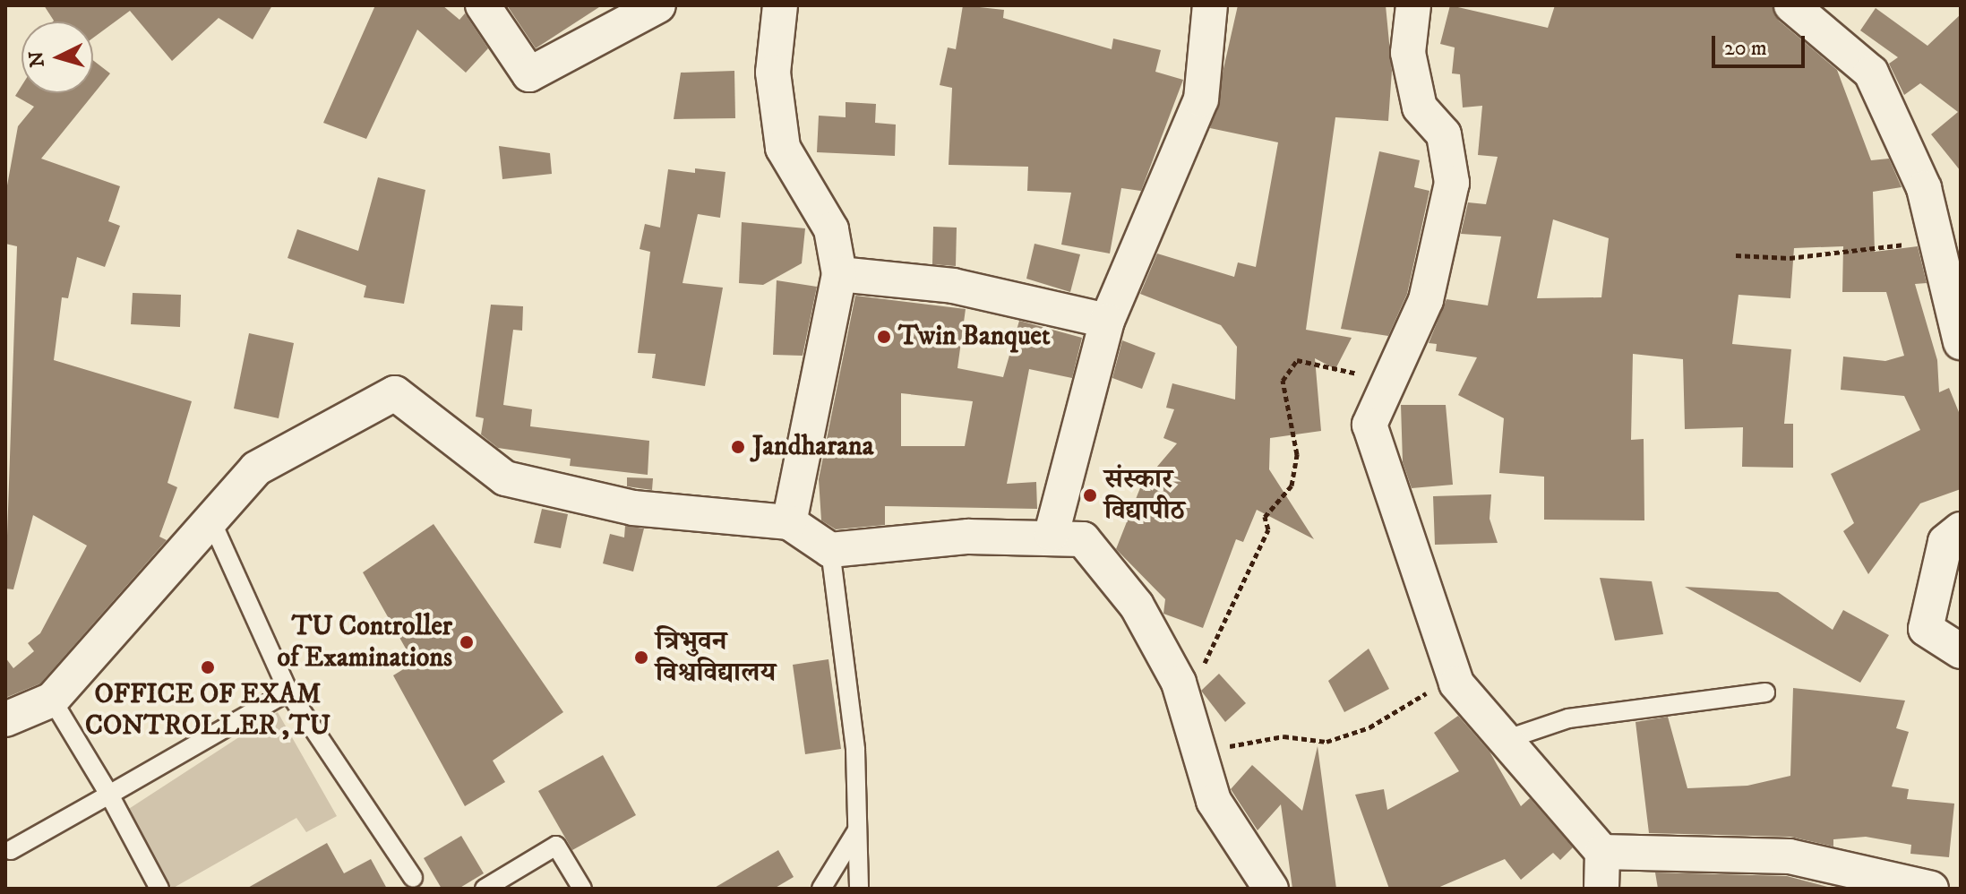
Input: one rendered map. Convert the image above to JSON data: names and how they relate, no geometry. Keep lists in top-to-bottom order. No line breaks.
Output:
{"places":["Twin Banquet","Jandharana","संस्कार विद्यापीठ","TU Controller of Examinations","त्रिभुवन विश्वविद्यालय","OFFICE OF EXAM CONTROLLER ,TU"],"scale_bar":"20 m","north":"left"}
